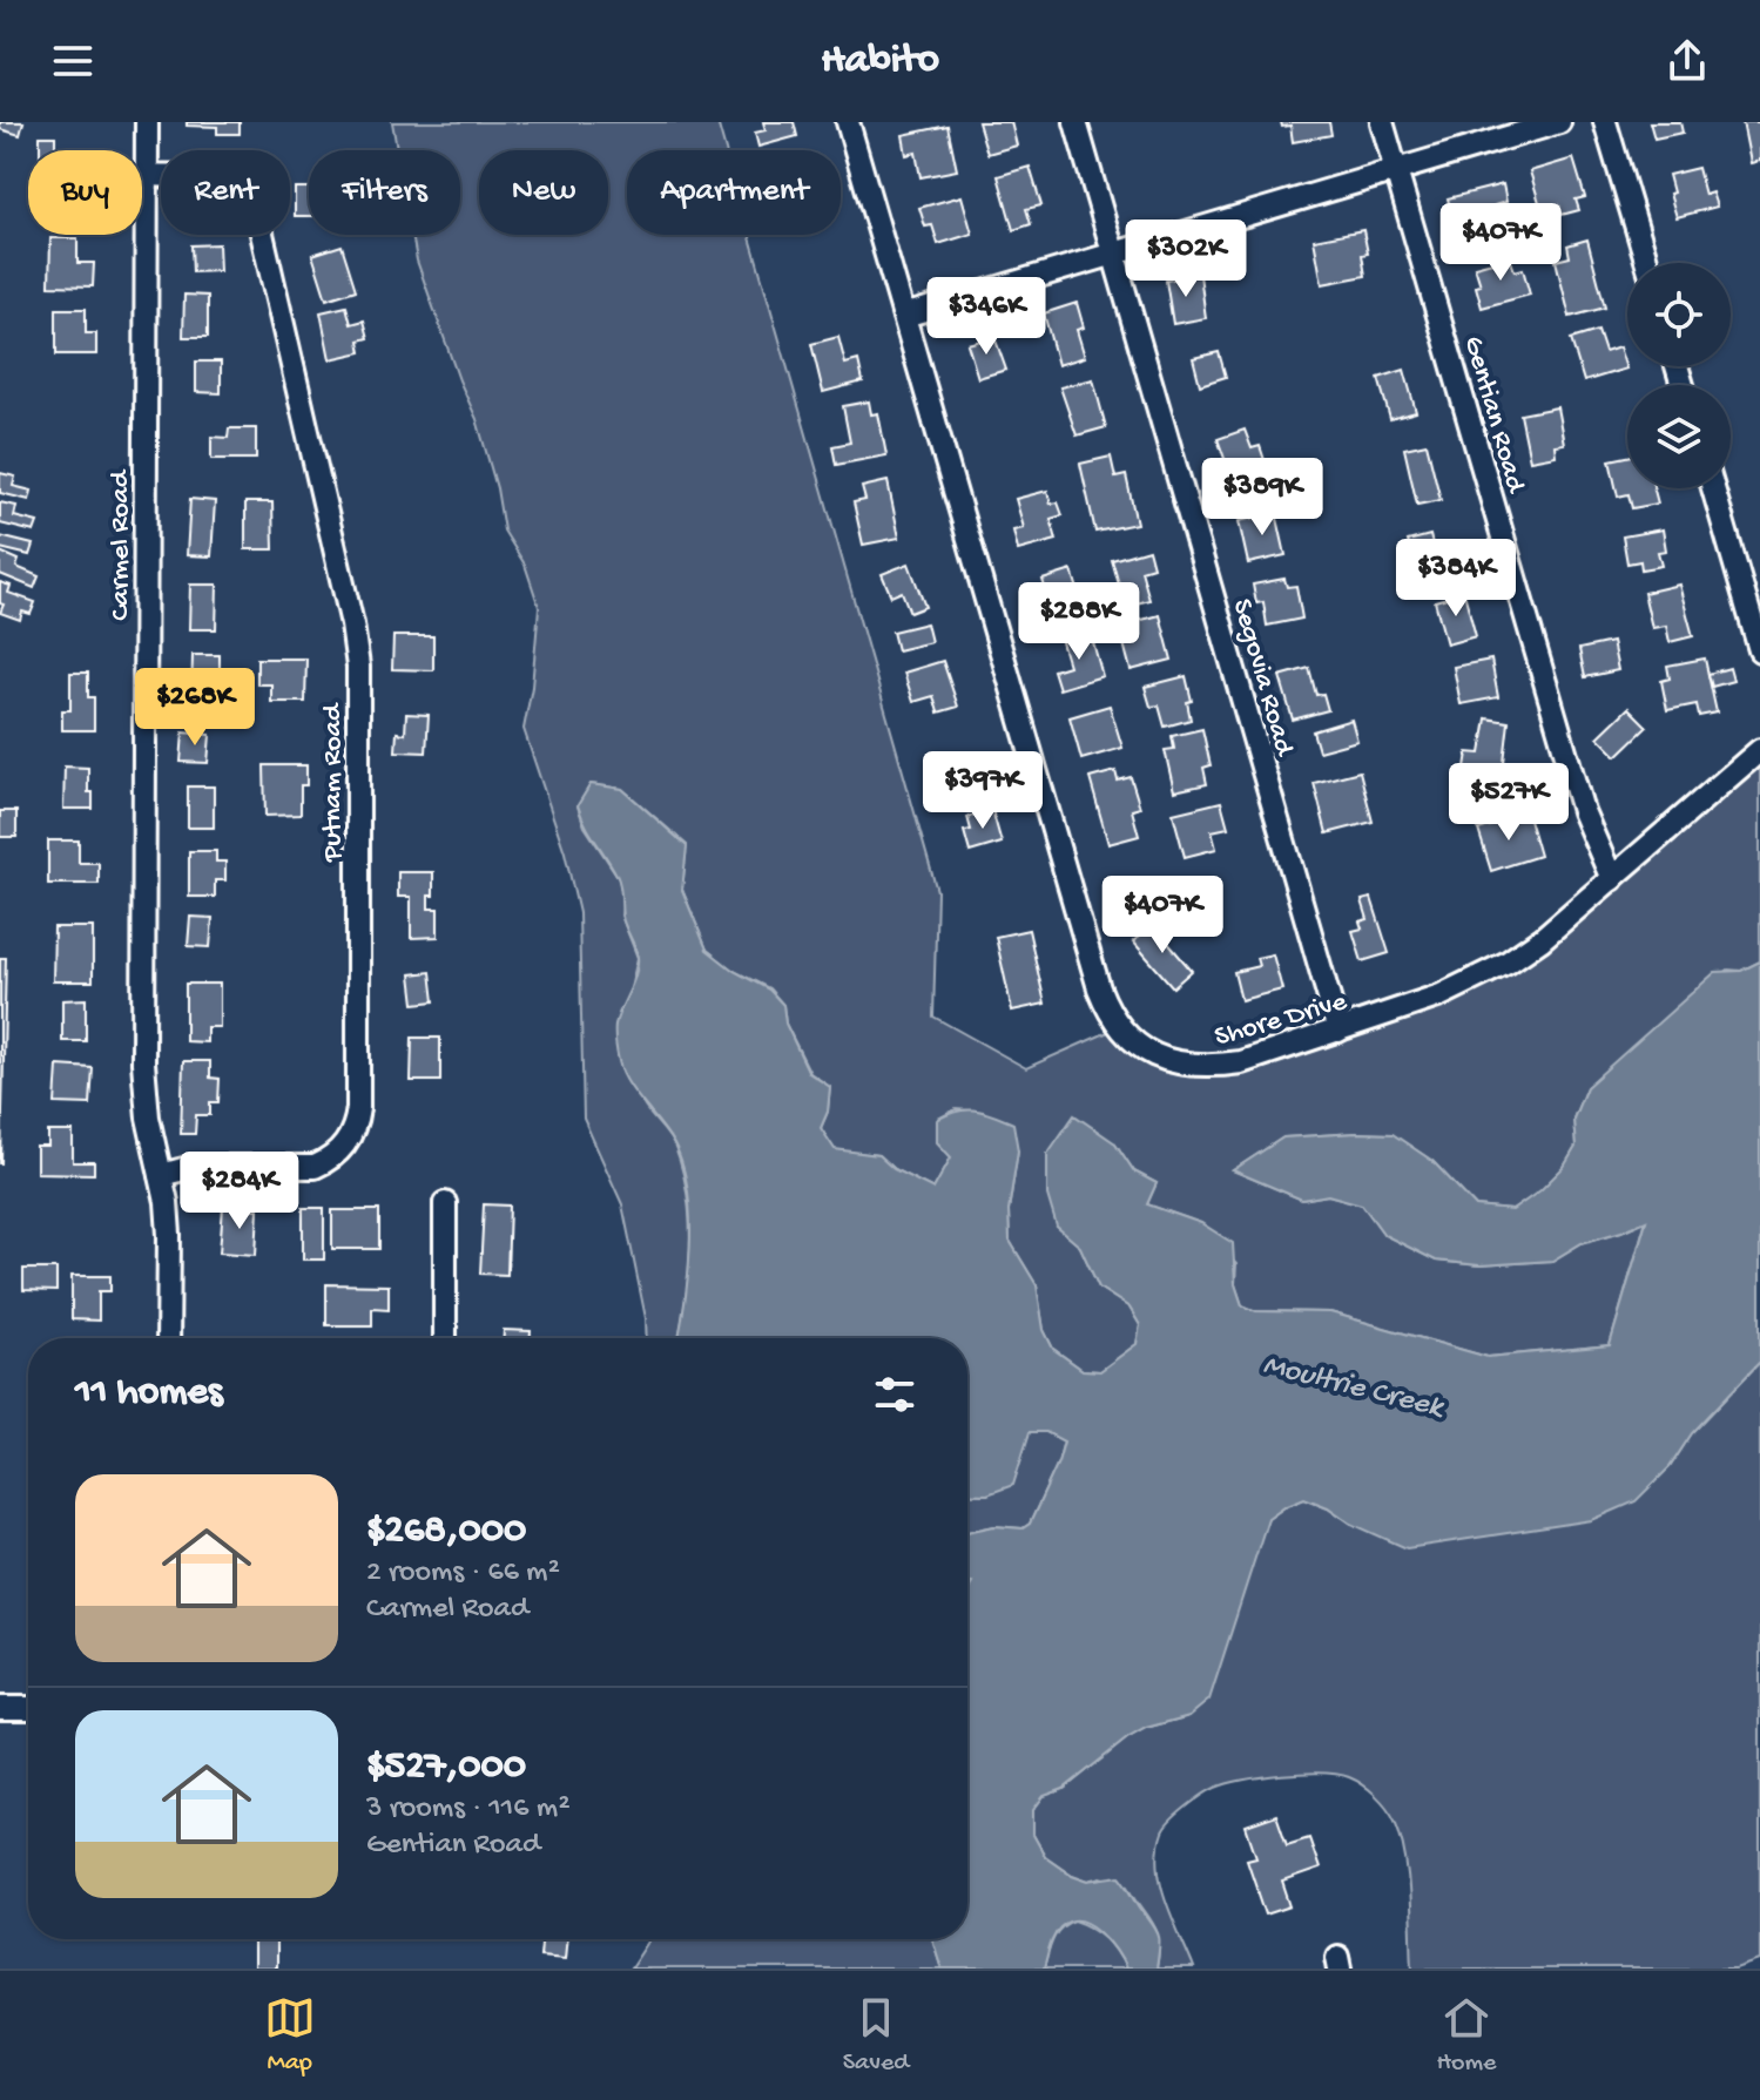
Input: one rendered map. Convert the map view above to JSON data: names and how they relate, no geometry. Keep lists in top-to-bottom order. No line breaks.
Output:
{"streets":{"street":["Gentian Road","Carmel Road","Segovia Road","Putnam Road","Shore Drive"]},"crossings":[["Gentian Road","Shore Drive"],["Carmel Road","Putnam Road"],["Segovia Road","Shore Drive"]],"water":["Moultrie Creek"],"page":{"header":"Habito","chip":["Buy","Rent","Filters","New","Apartment"],"price":["$407K","$302K","$346K","$389K","$384K","$288K","$268K","$397K","$527K","$407K","$284K"],"heading":"11 homes","list":[{"name":"$268,000","note":"2 rooms · 66 m² · Carmel Road"},{"name":"$527,000","note":"3 rooms · 116 m² · Gentian Road"}],"tabs":["Map","Saved","Home"]}}
